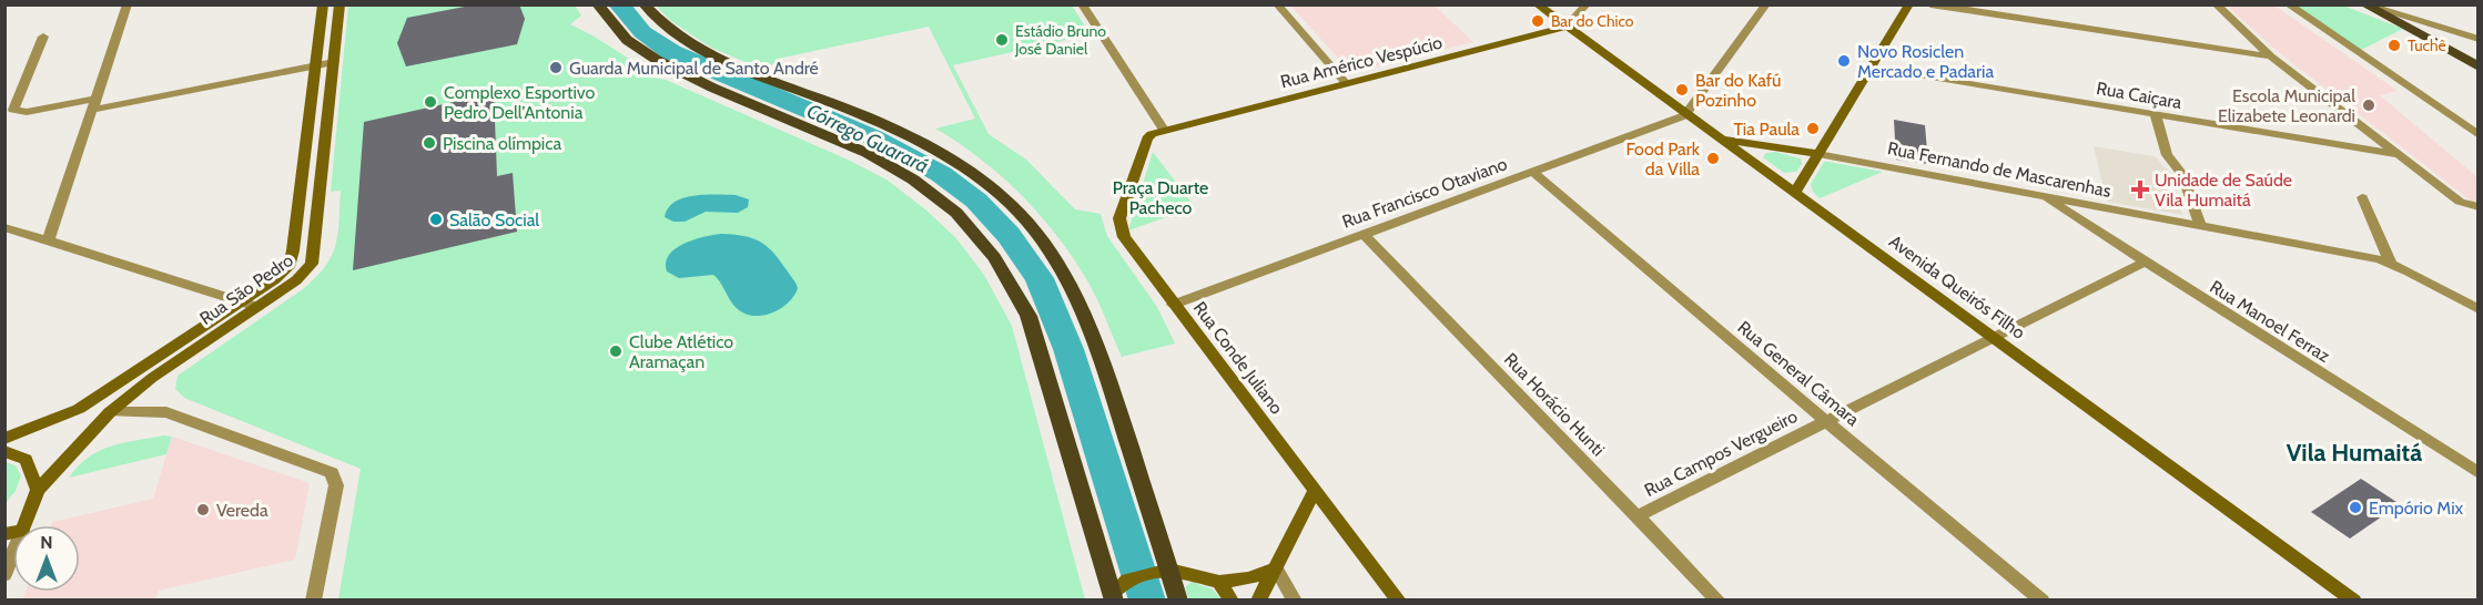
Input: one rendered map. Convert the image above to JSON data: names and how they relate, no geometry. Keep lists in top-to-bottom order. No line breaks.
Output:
{"streets":{"street":["Rua Américo Vespúcio","Rua Caiçara","Rua Fernando de Mascarenhas","Rua Francisco Otaviano","Avenida Queirós Filho","Rua São Pedro","Rua Manoel Ferraz","Rua Conde Juliano","Rua General Câmara","Rua Horácio Hunti","Rua Campos Vergueiro"]},"crossings":[["Rua Américo Vespúcio","Avenida Queirós Filho"],["Rua Américo Vespúcio","Rua Conde Juliano"],["Rua Fernando de Mascarenhas","Rua Manoel Ferraz"],["Rua Francisco Otaviano","Avenida Queirós Filho"],["Rua Francisco Otaviano","Rua Conde Juliano"],["Rua Francisco Otaviano","Rua General Câmara"],["Rua Francisco Otaviano","Rua Horácio Hunti"],["Avenida Queirós Filho","Rua Campos Vergueiro"],["Rua Manoel Ferraz","Rua Campos Vergueiro"],["Rua General Câmara","Rua Campos Vergueiro"],["Rua Horácio Hunti","Rua Campos Vergueiro"]],"districts":["Vila Humaitá"],"water":["Córrego Guarará"],"parks":["Praça Duarte Pacheco"],"places":{"other":["Bar do Chico","Estádio Bruno José Daniel","Tuchê","Novo Rosiclen Mercado e Padaria","Guarda Municipal de Santo André","Bar do Kafú Pozinho","Complexo Esportivo Pedro Dell’Antonia","Escola Municipal Elizabete Leonardi","Tia Paula","Piscina olímpica","Food Park da Villa","Salão Social","Clube Atlético Aramaçan","Empório Mix","Vereda"],"health":["Unidade de Saúde Vila Humaitá"]},"north":"top"}
